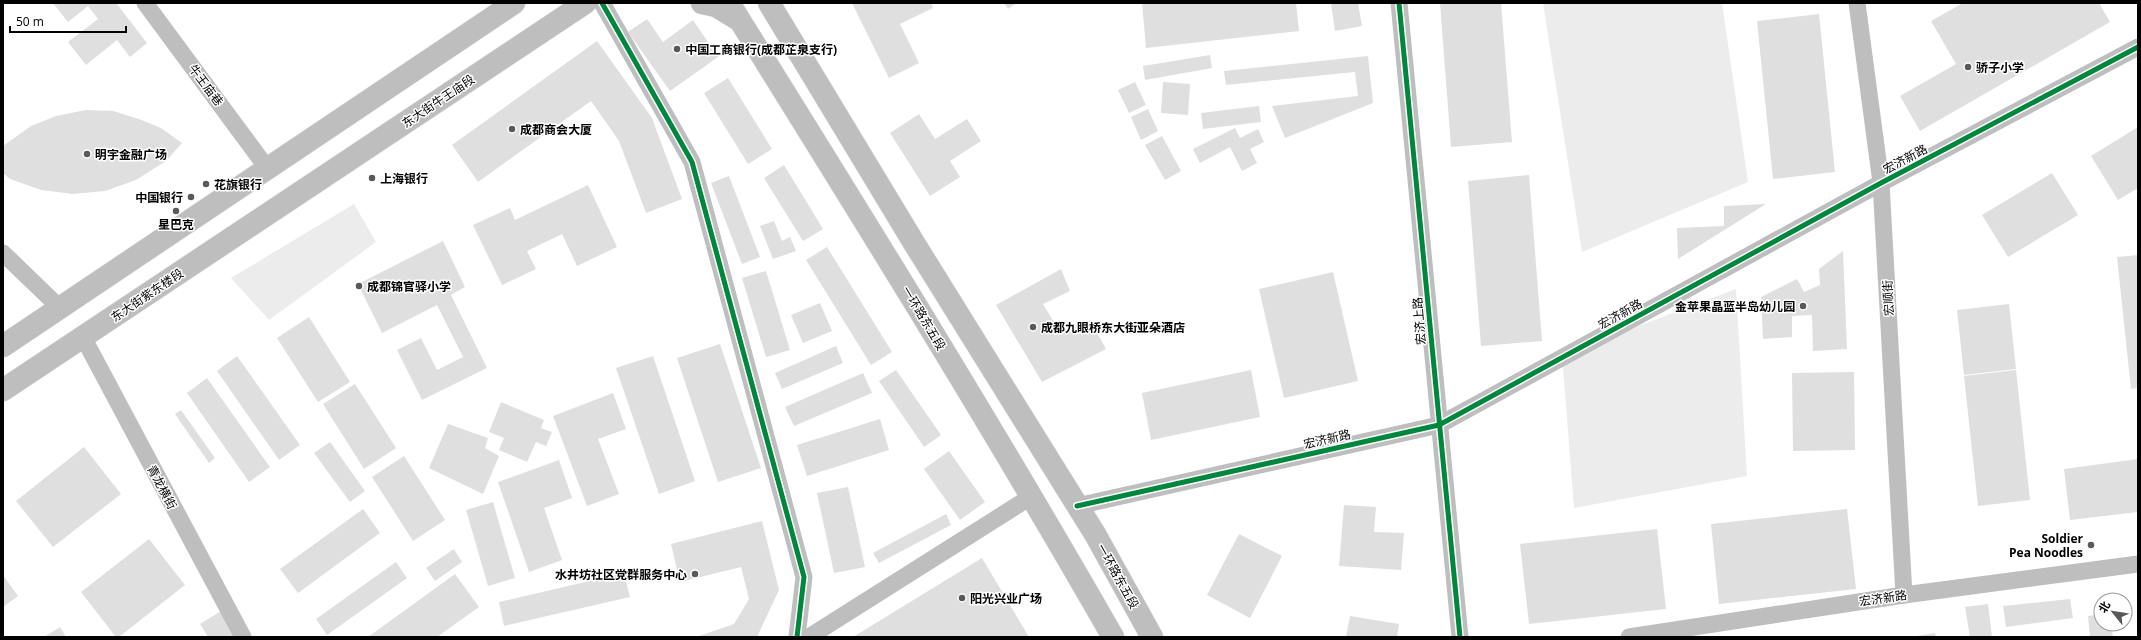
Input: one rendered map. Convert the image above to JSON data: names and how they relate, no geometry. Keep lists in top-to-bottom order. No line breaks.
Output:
{"streets":{"main road":["东大街牛王庙段","东大街紫东楼段","一环路东五段"],"street":["牛王庙巷","宏济新路","宏顺街","宏济上路","青龙横街"]},"crossings":[["东大街牛王庙段","东大街紫东楼段"],["宏济新路","宏顺街"],["宏济新路","一环路东五段"],["宏济新路","宏济上路"],["东大街紫东楼段","青龙横街"]],"places":["中国工商银行(成都芷泉支行)","骄子小学","成都商会大厦","明宇金融广场","上海银行","花旗银行","中国银行","星巴克","成都锦官驿小学","金苹果晶蓝半岛幼儿园","成都九眼桥东大街亚朵酒店","Soldier Pea Noodles","水井坊社区党群服务中心","阳光兴业广场"],"scale_bar":"50 m","north":"top left"}
